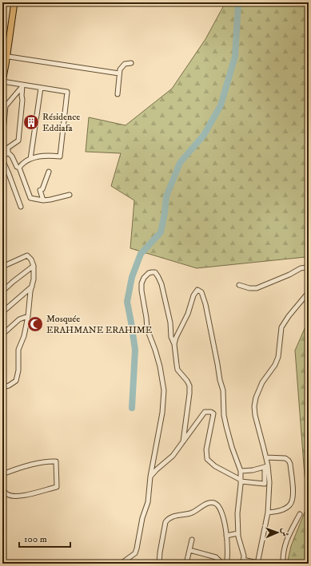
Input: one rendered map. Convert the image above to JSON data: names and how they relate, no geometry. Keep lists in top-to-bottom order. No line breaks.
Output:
{"places":{"building":["Résidence Eddiafa"],"mosque":["Mosquée ERAHMANE ERAHIME"]},"scale_bar":"100 m","north":"right"}
